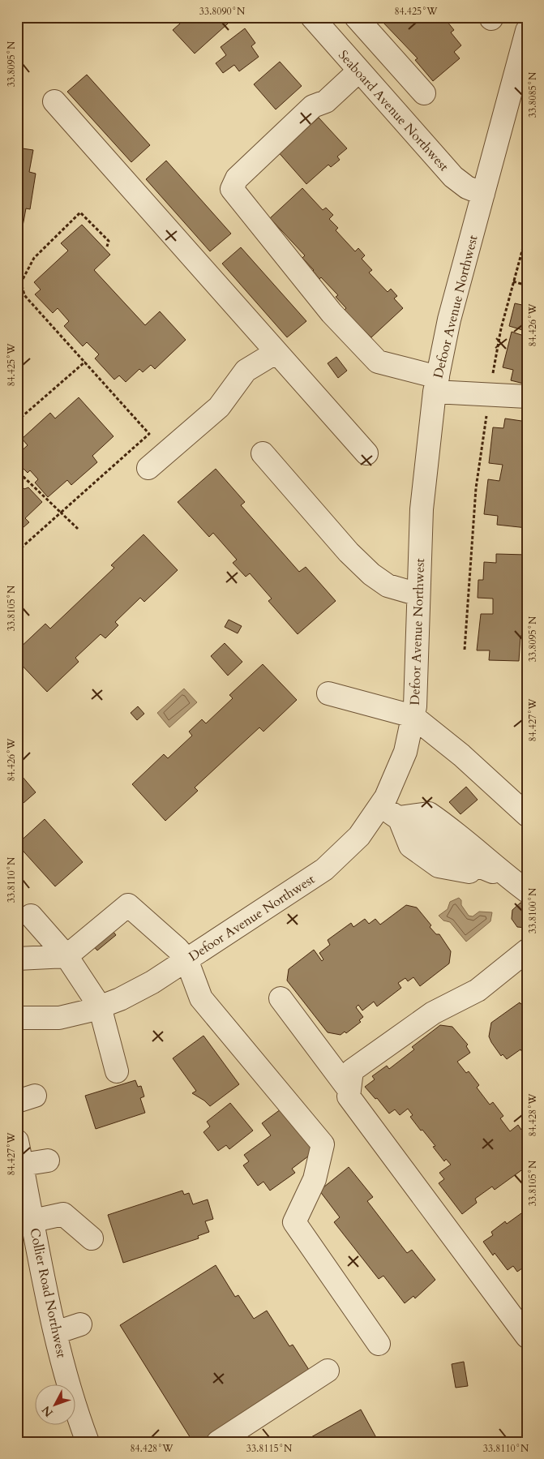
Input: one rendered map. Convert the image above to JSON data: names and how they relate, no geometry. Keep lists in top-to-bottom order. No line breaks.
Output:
{"streets":{"street":["Seaboard Avenue Northwest","Defoor Avenue Northwest","Collier Road Northwest"]},"crossings":[["Seaboard Avenue Northwest","Defoor Avenue Northwest"]],"north":"bottom left","coordinates":["33.8090°N","84.425°W","33.8095°N","33.8085°N","84.426°W","33.8105°N","84.427°W","33.8110°N","33.8100°N","84.428°W","33.8115°N"]}
